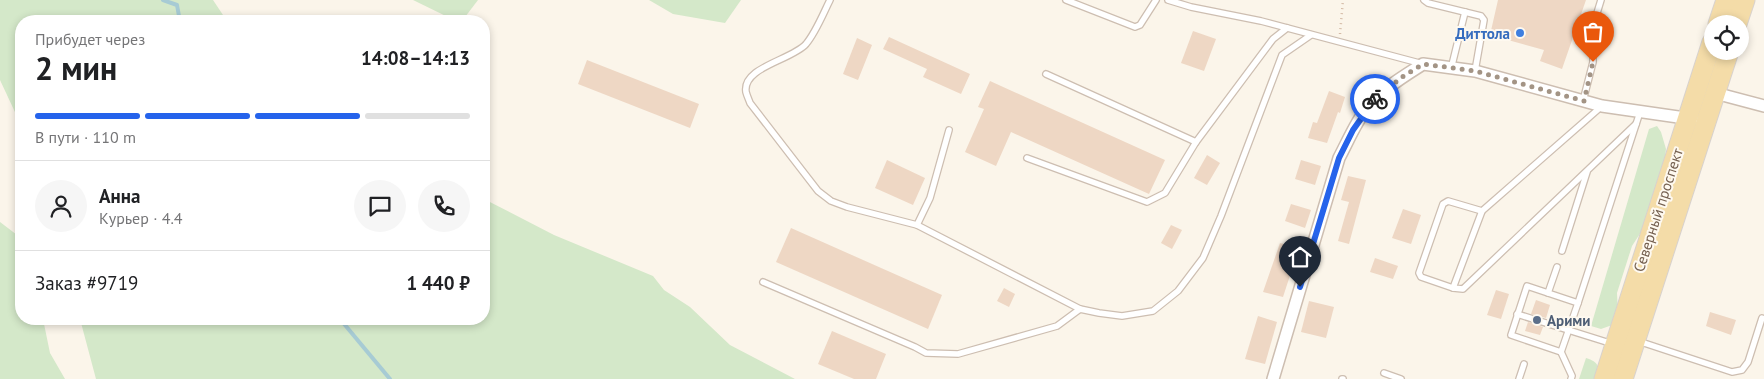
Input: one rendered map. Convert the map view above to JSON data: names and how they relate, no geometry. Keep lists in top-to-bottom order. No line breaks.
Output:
{"streets":{"main road":["Северный проспект"]},"places":["Диттола","Арими"],"page":{"heading":["2 мин","Прибудет через","14:08–14:13"],"panel":["Анна","Курьер · 4.4","Заказ #9719","1 440 ₽"],"bar":"В пути · 110 m"}}
